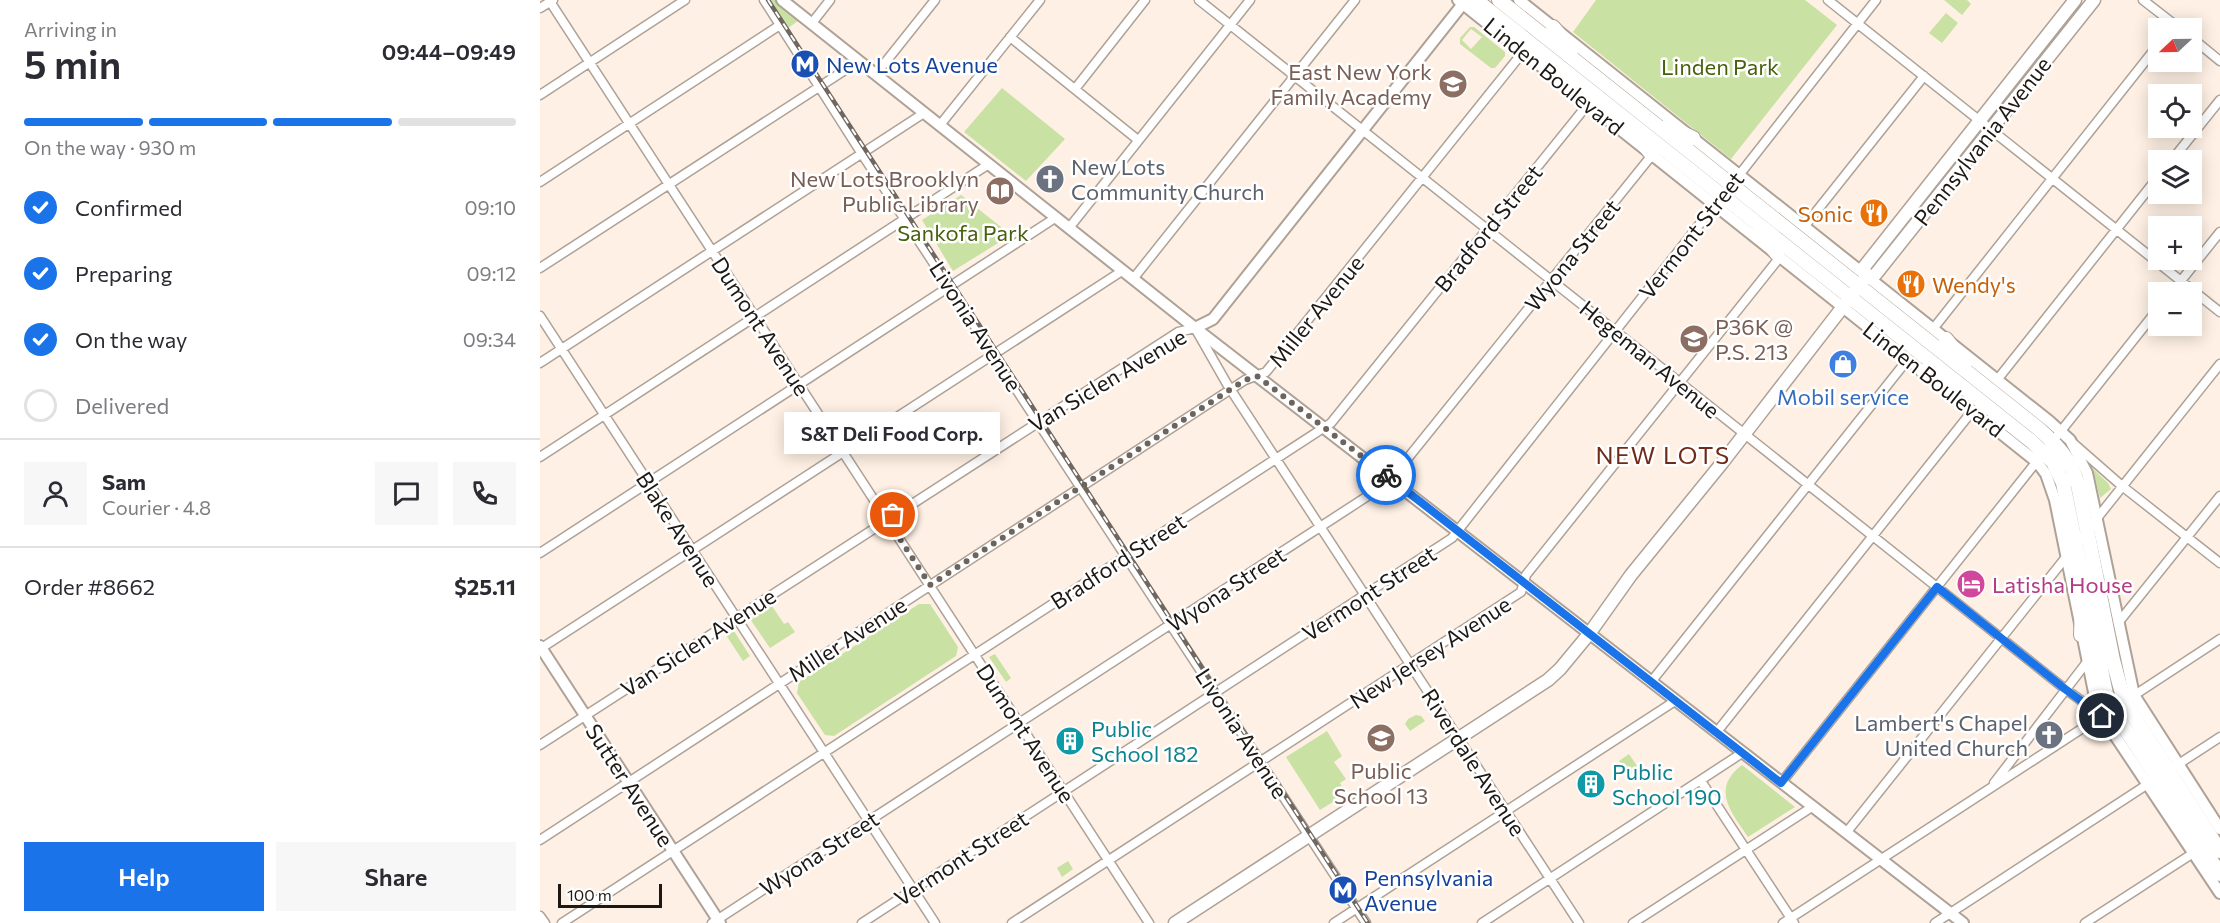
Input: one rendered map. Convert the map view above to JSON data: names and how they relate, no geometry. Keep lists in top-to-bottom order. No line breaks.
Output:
{"streets":{"highway":["Linden Boulevard"],"main road":["Pennsylvania Avenue"],"street":["Bradford Street","Vermont Street","Wyona Street","Miller Avenue","Dumont Avenue","Livonia Avenue","Hegeman Avenue","Van Siclen Avenue","Blake Avenue","New Jersey Avenue","Riverdale Avenue","Sutter Avenue"]},"crossings":[["Linden Boulevard","Pennsylvania Avenue"],["Linden Boulevard","Bradford Street"],["Linden Boulevard","Vermont Street"],["Linden Boulevard","Wyona Street"],["Linden Boulevard","Miller Avenue"],["Linden Boulevard","Hegeman Avenue"],["Linden Boulevard","Van Siclen Avenue"],["Linden Boulevard","New Jersey Avenue"],["Pennsylvania Avenue","Livonia Avenue"],["Pennsylvania Avenue","Hegeman Avenue"],["Pennsylvania Avenue","Riverdale Avenue"],["Bradford Street","Dumont Avenue"],["Bradford Street","Livonia Avenue"],["Bradford Street","Hegeman Avenue"],["Bradford Street","Blake Avenue"],["Bradford Street","Riverdale Avenue"],["Bradford Street","Sutter Avenue"],["Vermont Street","Dumont Avenue"],["Vermont Street","Livonia Avenue"],["Vermont Street","Hegeman Avenue"],["Vermont Street","Blake Avenue"],["Vermont Street","Riverdale Avenue"],["Wyona Street","Dumont Avenue"],["Wyona Street","Livonia Avenue"],["Wyona Street","Hegeman Avenue"],["Wyona Street","Blake Avenue"],["Wyona Street","Riverdale Avenue"],["Wyona Street","Sutter Avenue"],["Miller Avenue","Dumont Avenue"],["Miller Avenue","Livonia Avenue"],["Miller Avenue","Hegeman Avenue"],["Miller Avenue","Blake Avenue"],["Miller Avenue","Riverdale Avenue"],["Miller Avenue","Sutter Avenue"],["Dumont Avenue","Van Siclen Avenue"],["Dumont Avenue","New Jersey Avenue"],["Livonia Avenue","Van Siclen Avenue"],["Livonia Avenue","New Jersey Avenue"],["Hegeman Avenue","Van Siclen Avenue"],["Hegeman Avenue","New Jersey Avenue"],["Van Siclen Avenue","Blake Avenue"],["Van Siclen Avenue","Riverdale Avenue"],["Van Siclen Avenue","Sutter Avenue"],["New Jersey Avenue","Riverdale Avenue"]],"districts":["NEW LOTS"],"parks":["Linden Park","Sankofa Park"],"places":{"metro station":["New Lots Avenue","Pennsylvania Avenue"],"school or university":["East New York Family Academy","P36K @ P.S. 213","Public School 13"],"church":["New Lots Community Church","Lambert's Chapel United Church"],"library":["New Lots Brooklyn Public Library"],"restaurant":["Sonic","Wendy's"],"shop":["Mobil service"],"other":["S&T Deli Food Corp."],"hotel":["Latisha House"],"building":["Public School 182","Public School 190"]},"scale_bar":"100 m","north":"left","page":{"heading":["5 min","Arriving in","09:44–09:49"],"panel":["Sam","Courier · 4.8","Order #8662","$25.11"],"map_buttons":["+","−"],"bar":"On the way · 930 m","list":[["Confirmed","09:10"],["Preparing","09:12"],["On the way","09:34"],"Delivered"],"bubble":"S&T Deli Food Corp.","buttons":["Help","Share"],"scale":"100 m"}}
